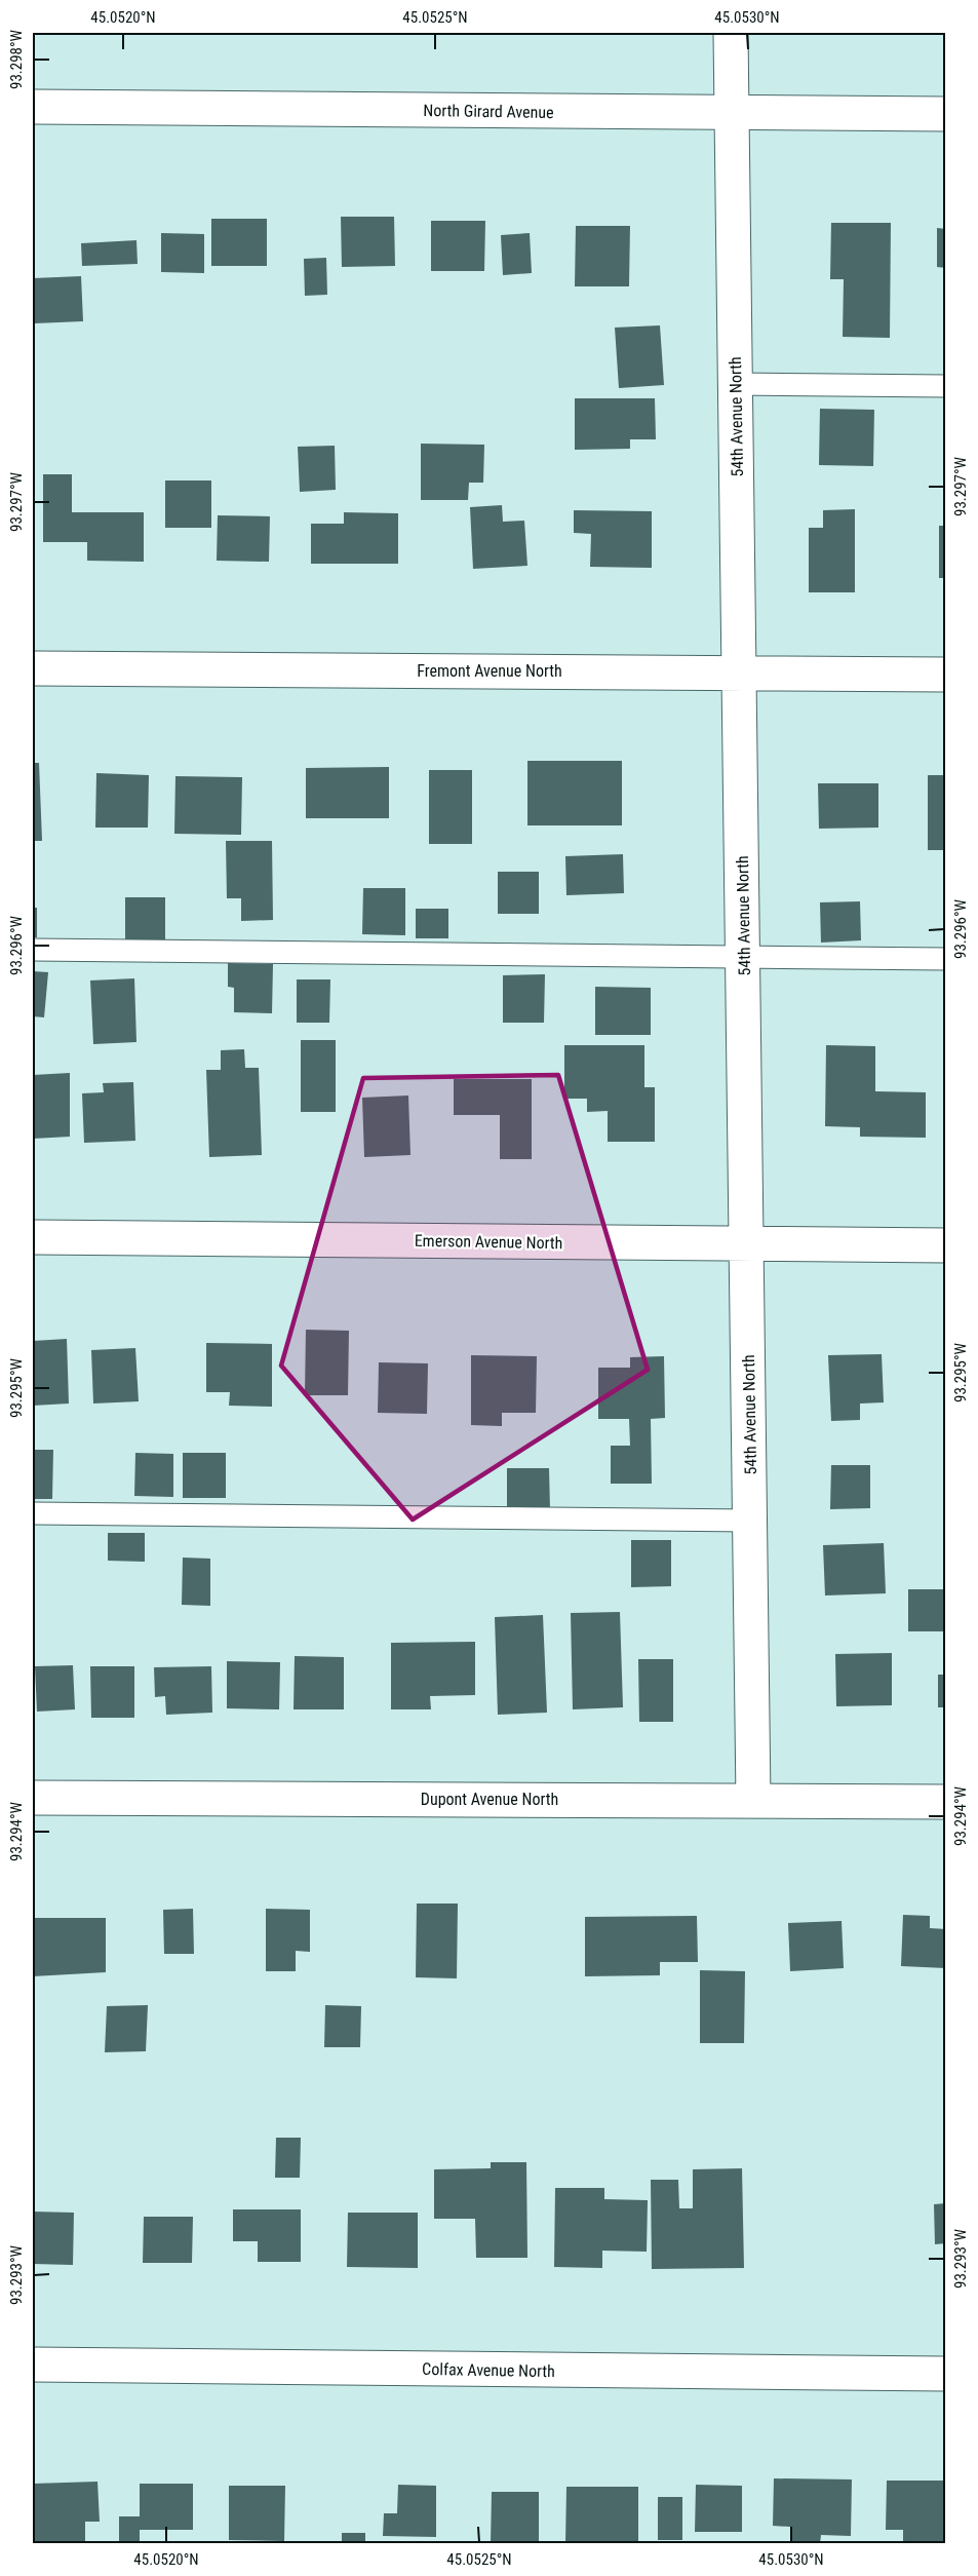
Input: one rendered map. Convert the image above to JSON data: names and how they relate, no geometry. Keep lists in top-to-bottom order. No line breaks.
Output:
{"streets":{"street":["North Girard Avenue","54th Avenue North","Fremont Avenue North","Emerson Avenue North","Dupont Avenue North","Colfax Avenue North"]},"crossings":[["North Girard Avenue","54th Avenue North"],["54th Avenue North","Fremont Avenue North"],["54th Avenue North","Emerson Avenue North"],["54th Avenue North","Dupont Avenue North"]],"coordinates":["45.0520°N","45.0525°N","45.0530°N","93.298°W","93.297°W","93.296°W","93.295°W","93.294°W","93.293°W"]}
